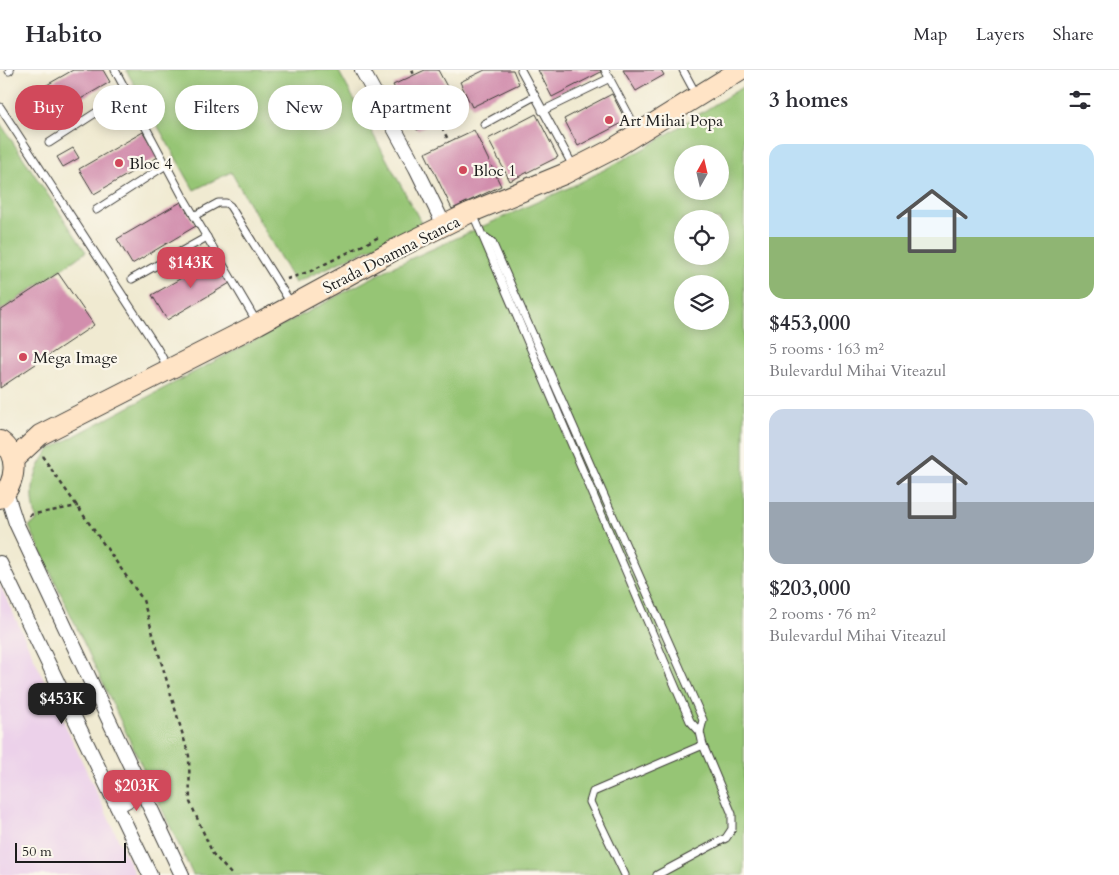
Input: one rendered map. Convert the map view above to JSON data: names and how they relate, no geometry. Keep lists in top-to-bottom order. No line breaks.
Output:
{"streets":{"street":["Strada Doamna Stanca"]},"places":["Art Mihai Popa","Bloc 4","Bloc 1","Mega Image"],"scale_bar":"50 m","north":"top","page":{"header":"Habito","nav":["Map","Layers","Share"],"heading":"3 homes","chip":["Buy","Rent","Filters","New","Apartment"],"list":[{"name":"$453,000","note":"5 rooms · 163 m² · Bulevardul Mihai Viteazul"},{"name":"$203,000","note":"2 rooms · 76 m² · Bulevardul Mihai Viteazul"}],"price":["$143K","$453K","$203K"],"scale":"50 m"}}
